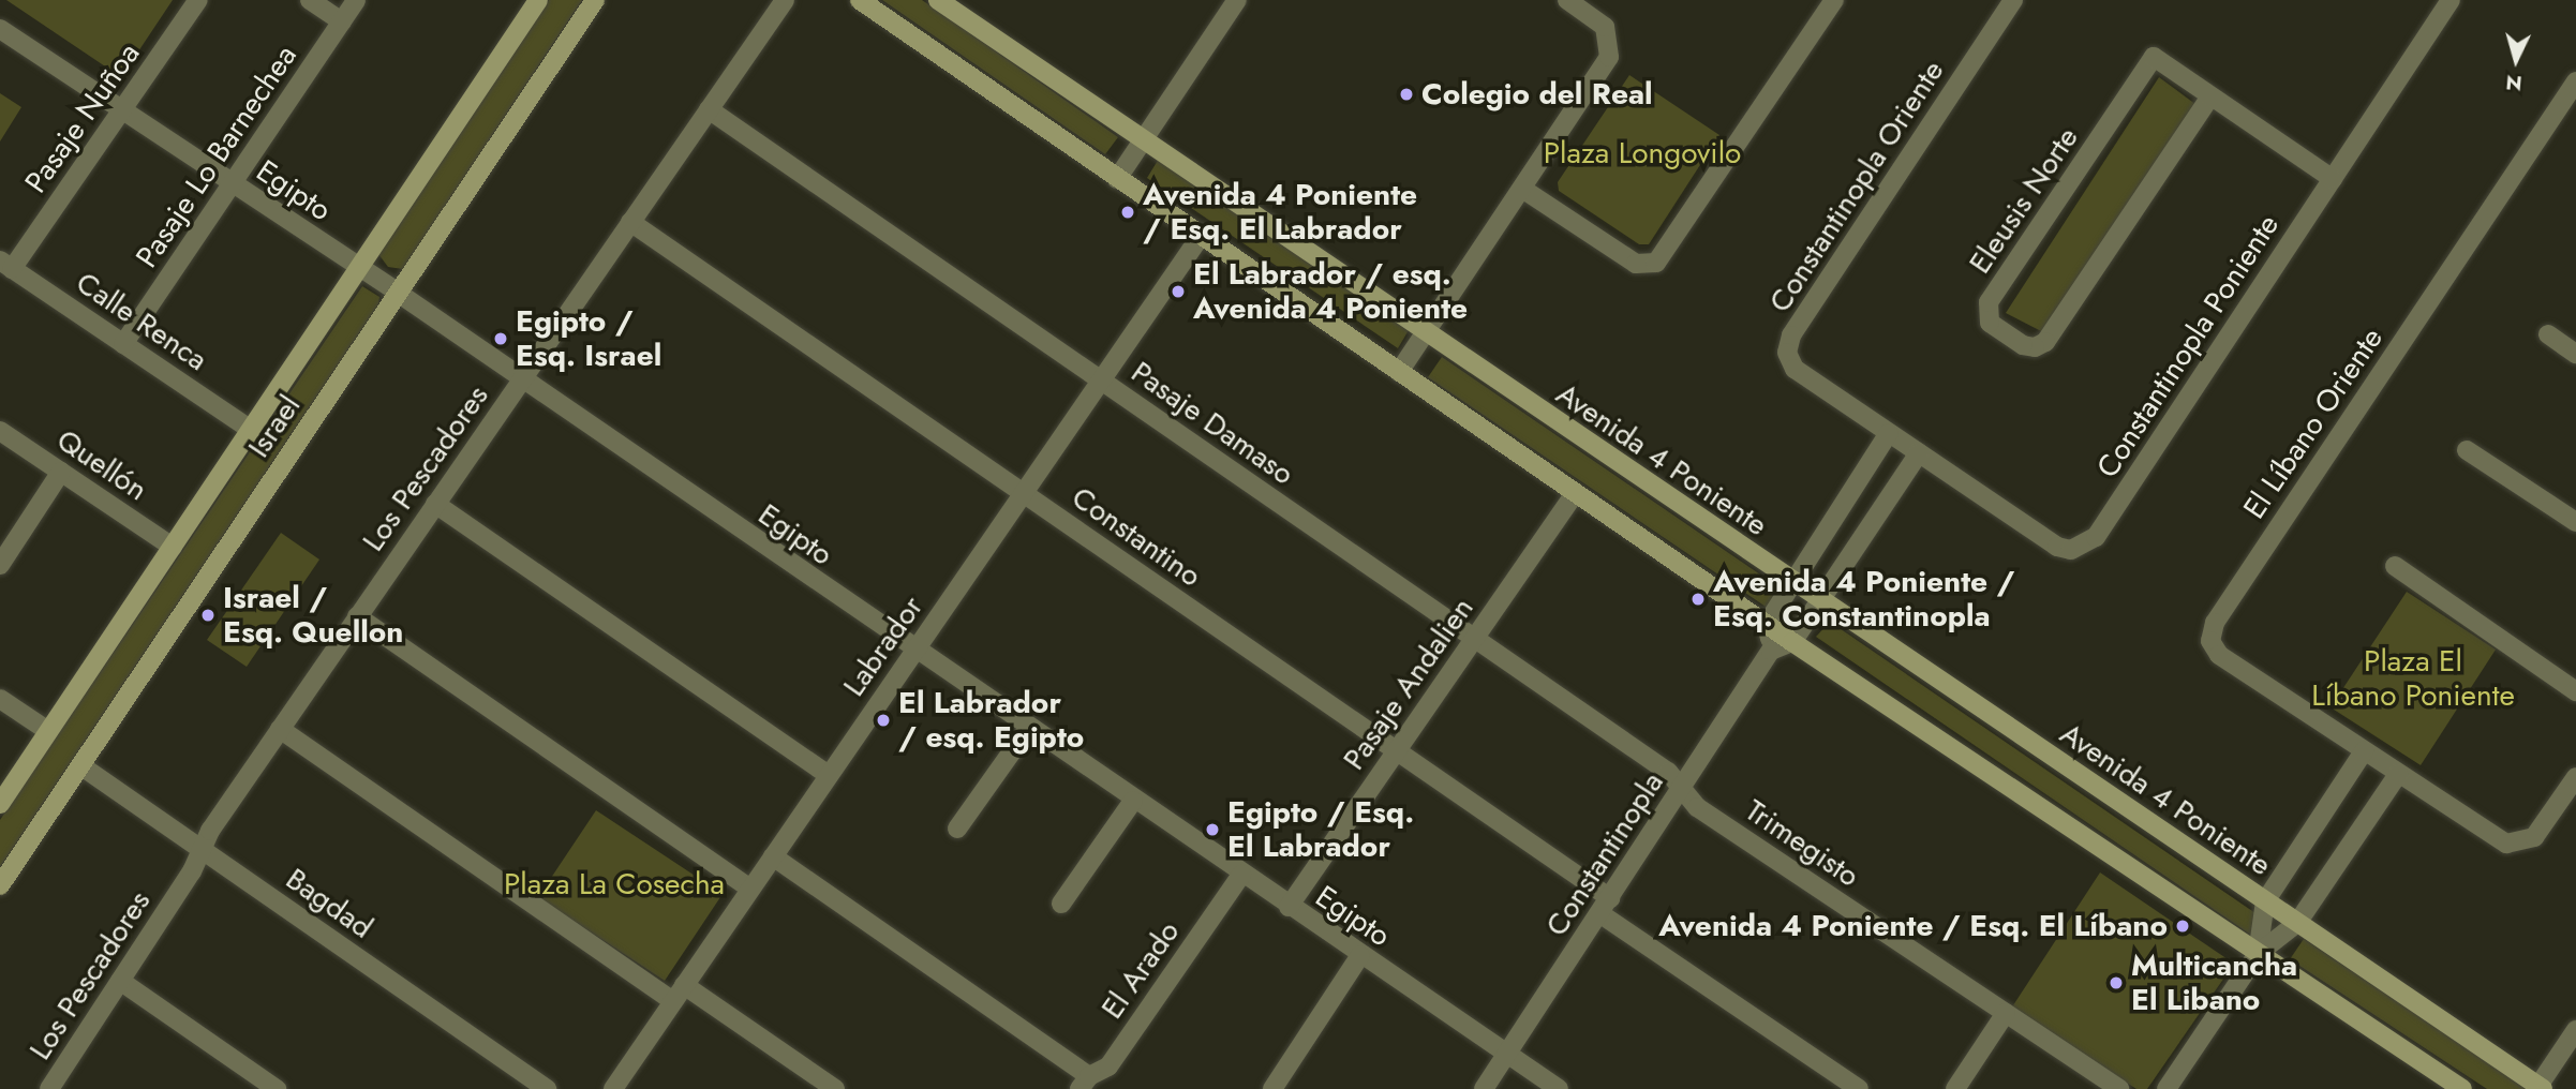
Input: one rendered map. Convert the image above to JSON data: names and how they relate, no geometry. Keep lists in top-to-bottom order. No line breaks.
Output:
{"streets":{"street":["Pasaje Nuñoa","Pasaje Lo Barnechea","Constantinopla Oriente","Egipto","Eleusis Norte","Calle Renca","Constantinopla Poniente","Pasaje Damaso","El Líbano Oriente","Israel","Avenida 4 Poniente","Quellón","Los Pescadores","Constantino","Labrador","Pasaje Andalien","Trimegisto","Constantinopla","Bagdad","El Arado"]},"crossings":[["Pasaje Nuñoa","Egipto"],["Pasaje Nuñoa","Calle Renca"],["Pasaje Lo Barnechea","Egipto"],["Pasaje Lo Barnechea","Calle Renca"],["Constantinopla Oriente","Constantinopla Poniente"],["Egipto","Israel"],["Egipto","Los Pescadores"],["Egipto","Labrador"],["Egipto","Pasaje Andalien"],["Egipto","Constantinopla"],["Egipto","El Arado"],["Eleusis Norte","Constantinopla Poniente"],["Calle Renca","Israel"],["Pasaje Damaso","Los Pescadores"],["Pasaje Damaso","Labrador"],["Pasaje Damaso","Pasaje Andalien"],["Pasaje Damaso","Trimegisto"],["Pasaje Damaso","Constantinopla"],["Israel","Quellón"],["Israel","Bagdad"],["Los Pescadores","Constantino"],["Los Pescadores","Bagdad"],["Constantino","Labrador"],["Constantino","Pasaje Andalien"],["Constantino","Constantinopla"],["Trimegisto","Constantinopla"]],"parks":["Plaza Longovilo","Plaza El Líbano Poniente","Plaza La Cosecha"],"places":["Colegio del Real","Avenida 4 Poniente / Esq. El Labrador","El Labrador / esq. Avenida 4 Poniente","Egipto / Esq. Israel","Avenida 4 Poniente / Esq. Constantinopla","Israel / Esq. Quellon","El Labrador / esq. Egipto","Egipto / Esq. El Labrador","Avenida 4 Poniente / Esq. El Líbano","Multicancha El Libano"],"north":"bottom"}
